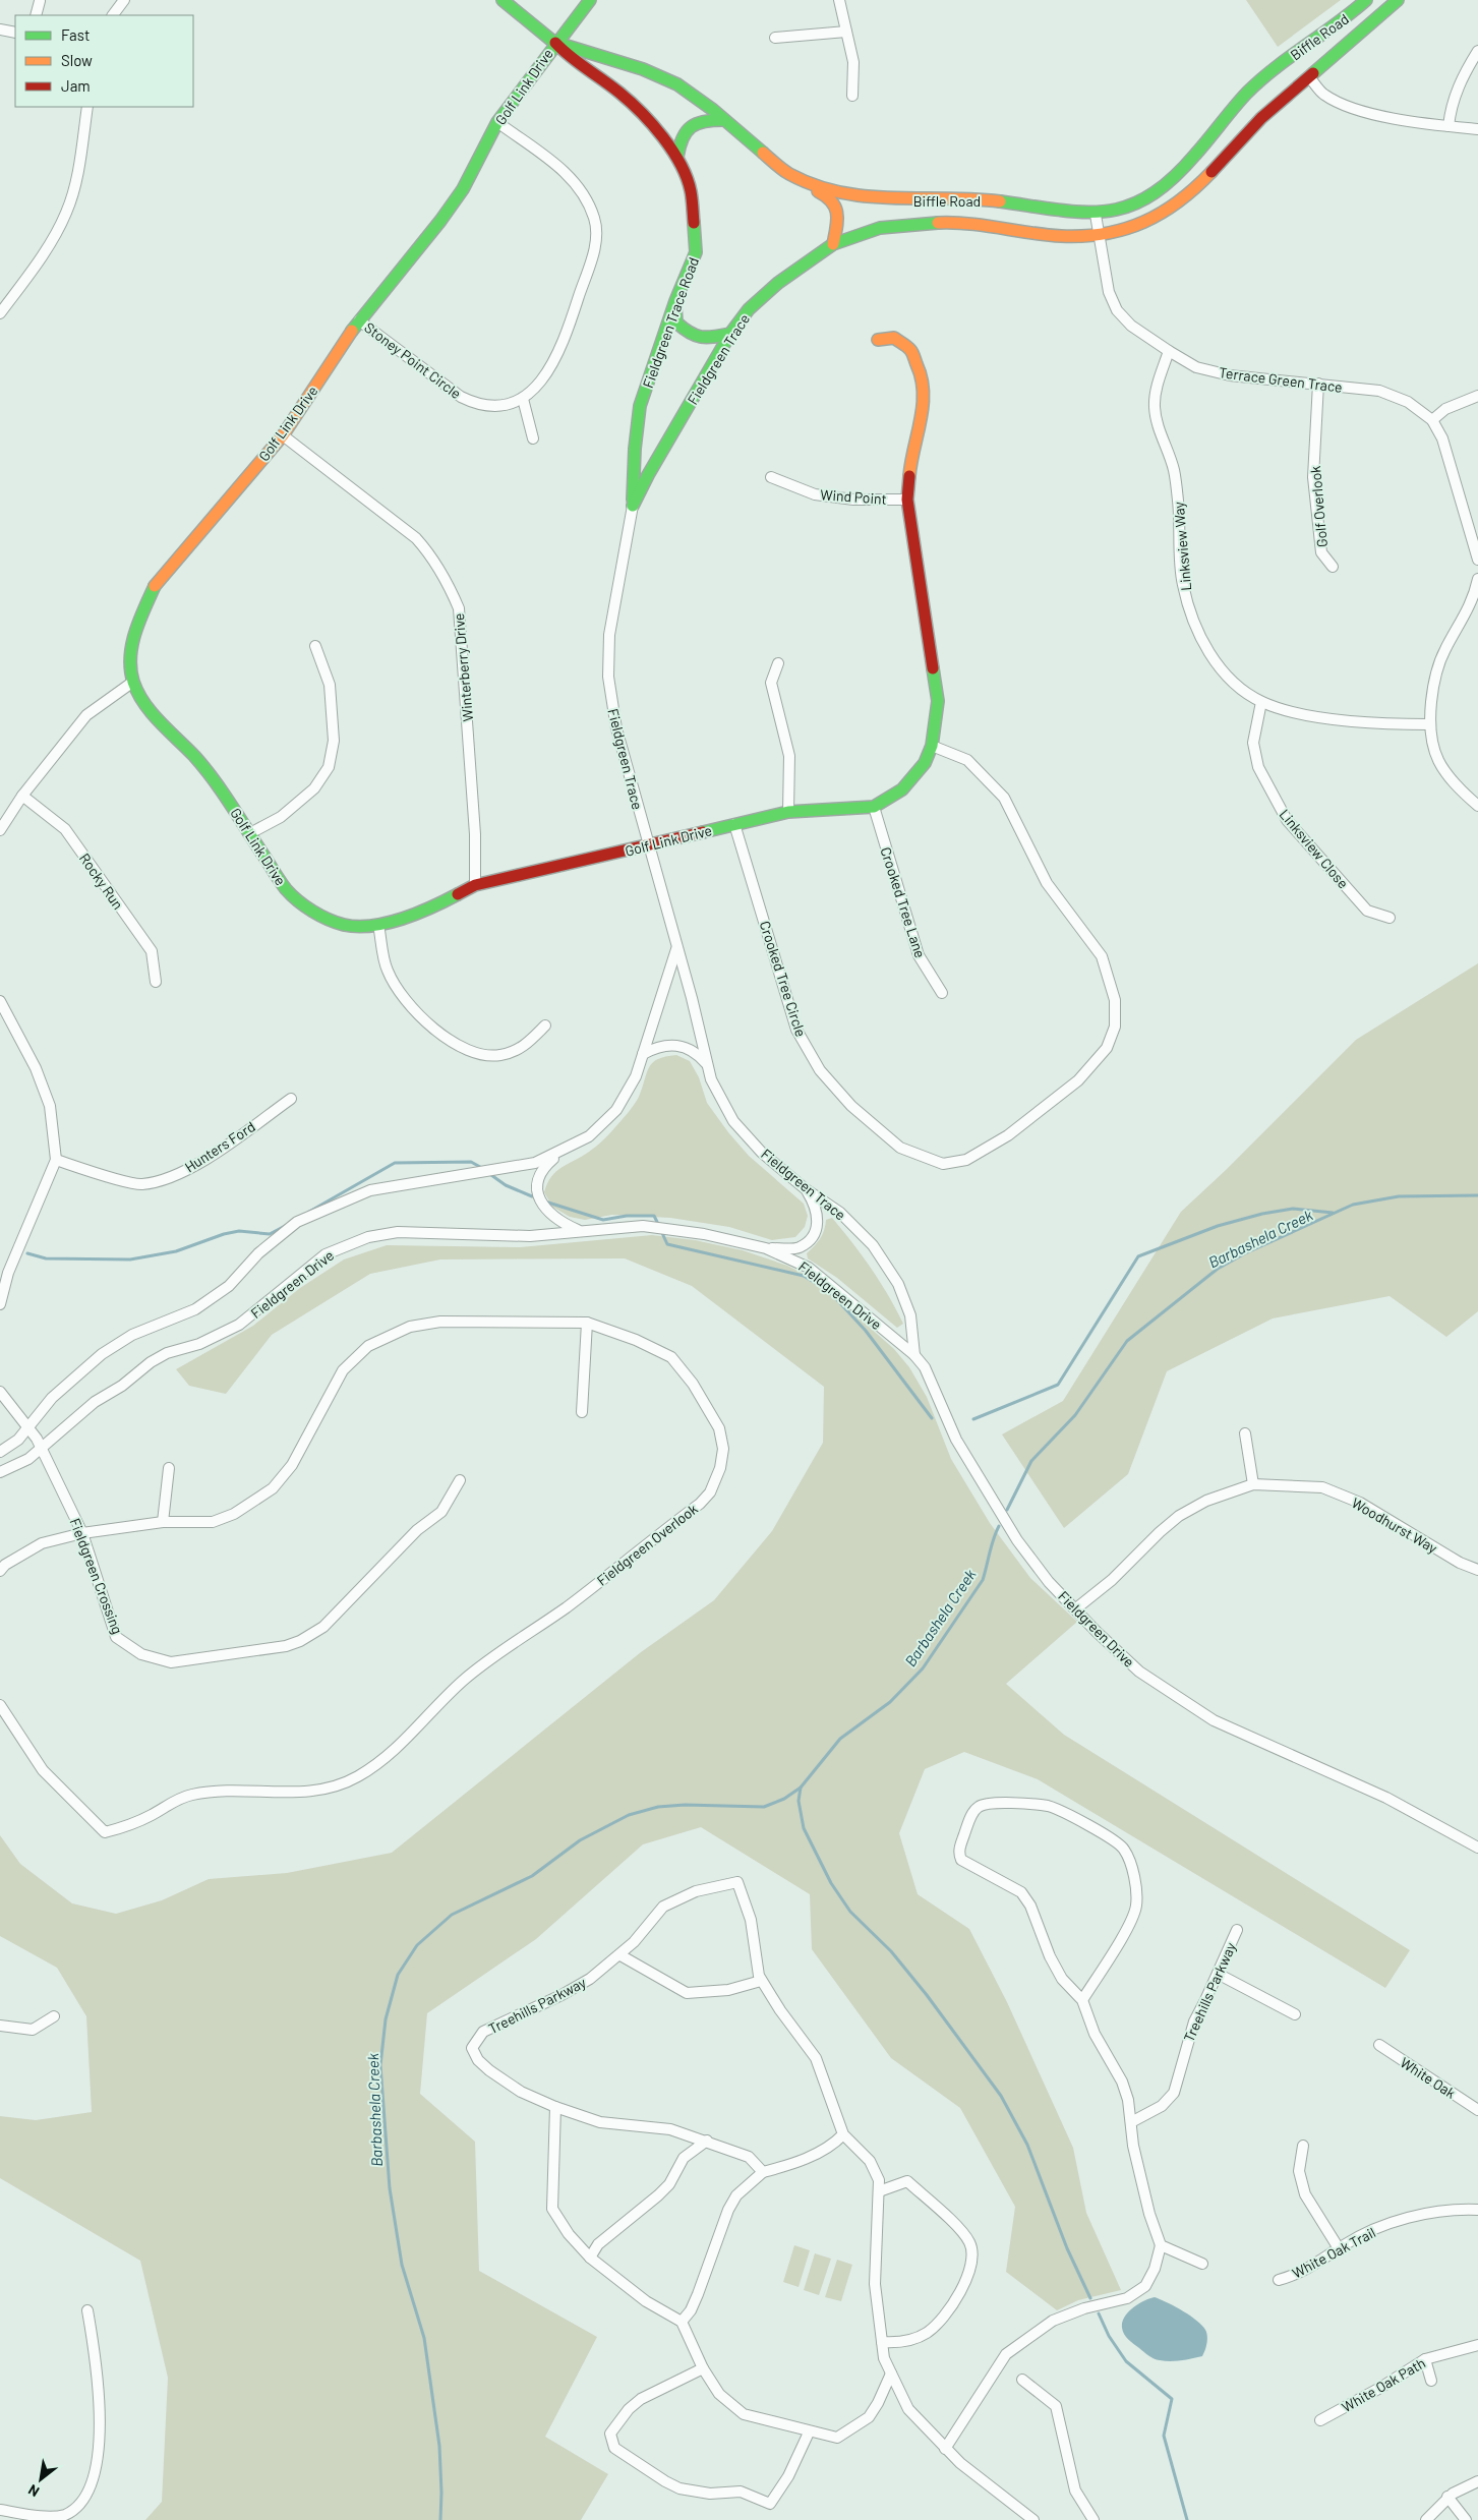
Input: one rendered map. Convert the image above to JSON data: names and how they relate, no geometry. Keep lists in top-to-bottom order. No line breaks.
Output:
{"streets":{"street":["Biffle Road","Golf Link Drive","Fieldgreen Trace Road","Fieldgreen Trace","Stoney Point Circle","Terrace Green Trace","Wind Point","Golf Overlook","Linksview Way","Winterberry Drive","Linksview Close","Rocky Run","Crooked Tree Lane","Crooked Tree Circle","Hunters Ford","Fieldgreen Drive","Woodhurst Way","Fieldgreen Overlook","Fieldgreen Crossing","Treehills Parkway","White Oak","White Oak Trail","White Oak Path"]},"crossings":[["Biffle Road","Golf Link Drive"],["Biffle Road","Fieldgreen Trace Road"],["Biffle Road","Fieldgreen Trace"],["Biffle Road","Terrace Green Trace"],["Golf Link Drive","Fieldgreen Trace Road"],["Golf Link Drive","Fieldgreen Trace"],["Golf Link Drive","Stoney Point Circle"],["Golf Link Drive","Wind Point"],["Golf Link Drive","Winterberry Drive"],["Golf Link Drive","Crooked Tree Lane"],["Golf Link Drive","Crooked Tree Circle"],["Fieldgreen Trace Road","Fieldgreen Trace"],["Fieldgreen Trace","Fieldgreen Drive"],["Terrace Green Trace","Golf Overlook"],["Terrace Green Trace","Linksview Way"],["Linksview Way","Linksview Close"],["Fieldgreen Drive","Woodhurst Way"],["Fieldgreen Drive","Fieldgreen Crossing"],["Fieldgreen Overlook","Fieldgreen Crossing"]],"water":["Barbashela Creek"],"legend":["Fast","Slow","Jam"],"north":"bottom left"}
